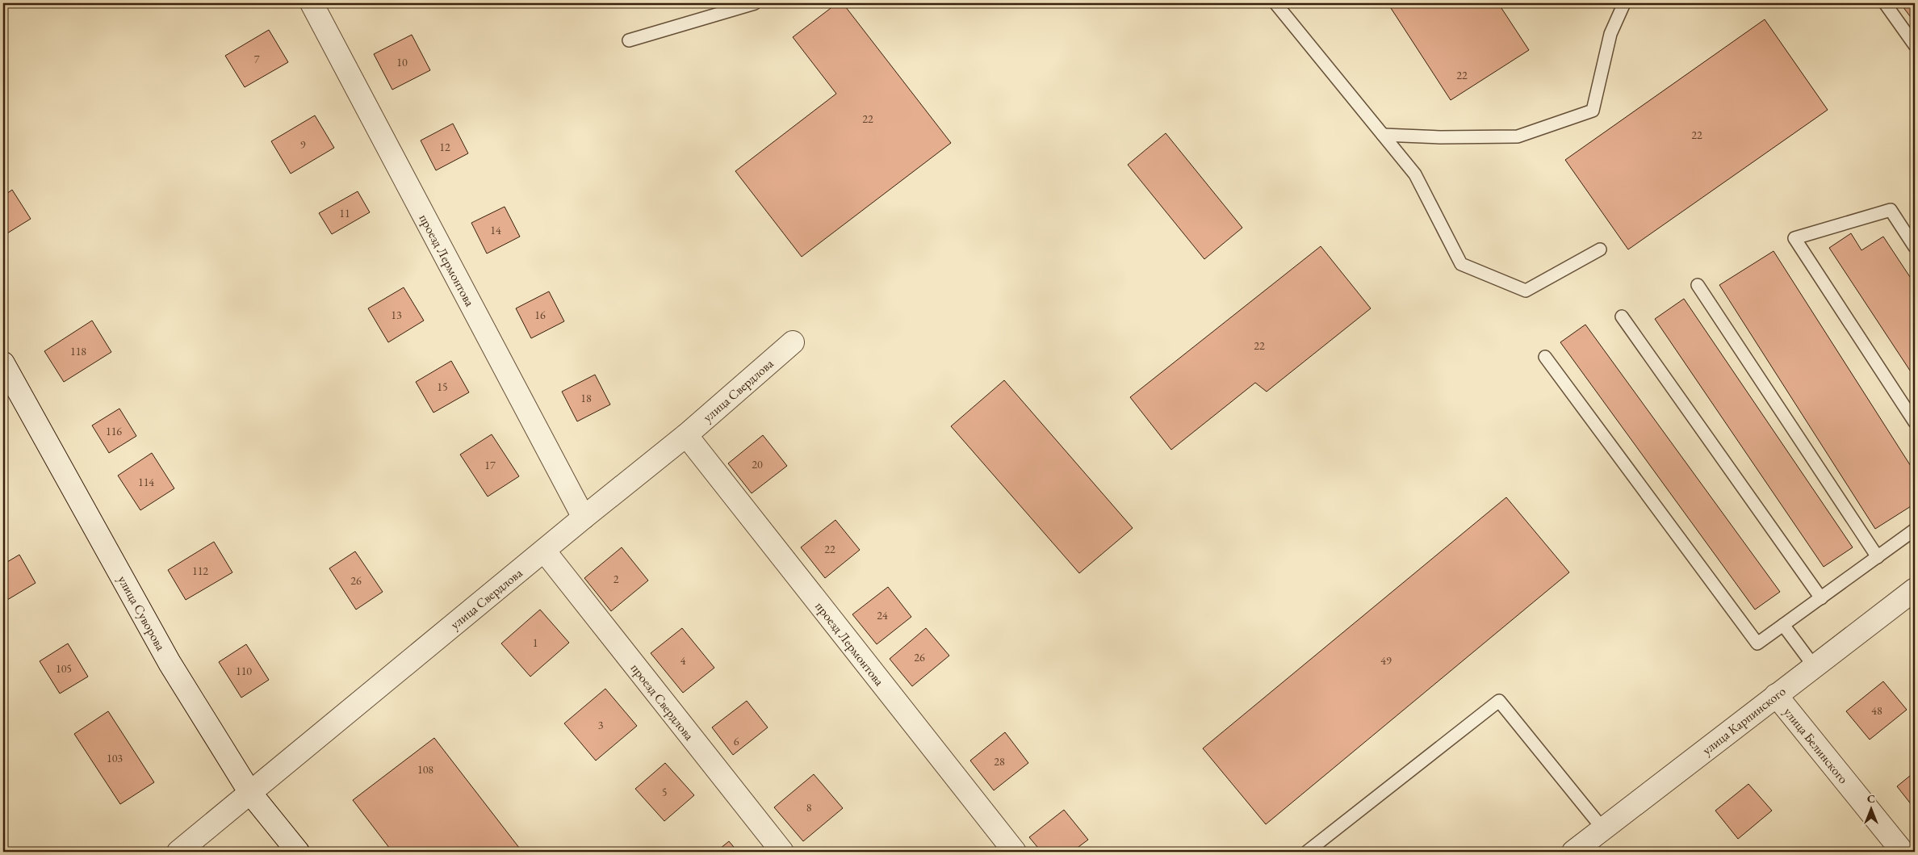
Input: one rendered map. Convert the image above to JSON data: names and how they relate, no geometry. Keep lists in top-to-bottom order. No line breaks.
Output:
{"streets":{"street":["проезд Лермонтова","улица Свердлова","улица Суворова","проезд Свердлова","улица Карпинского","улица Белинского"]},"crossings":[["проезд Лермонтова","улица Свердлова"],["улица Свердлова","улица Суворова"],["улица Свердлова","проезд Свердлова"],["улица Карпинского","улица Белинского"]],"house_numbers":["7","10","22","22","22","9","12","11","14","13","16","22","118","15","18","116","20","17","114","22","112","2","26","24","1","26","4","49","105","110","48","3","6","103","28","108","5","8"],"north":"top"}
